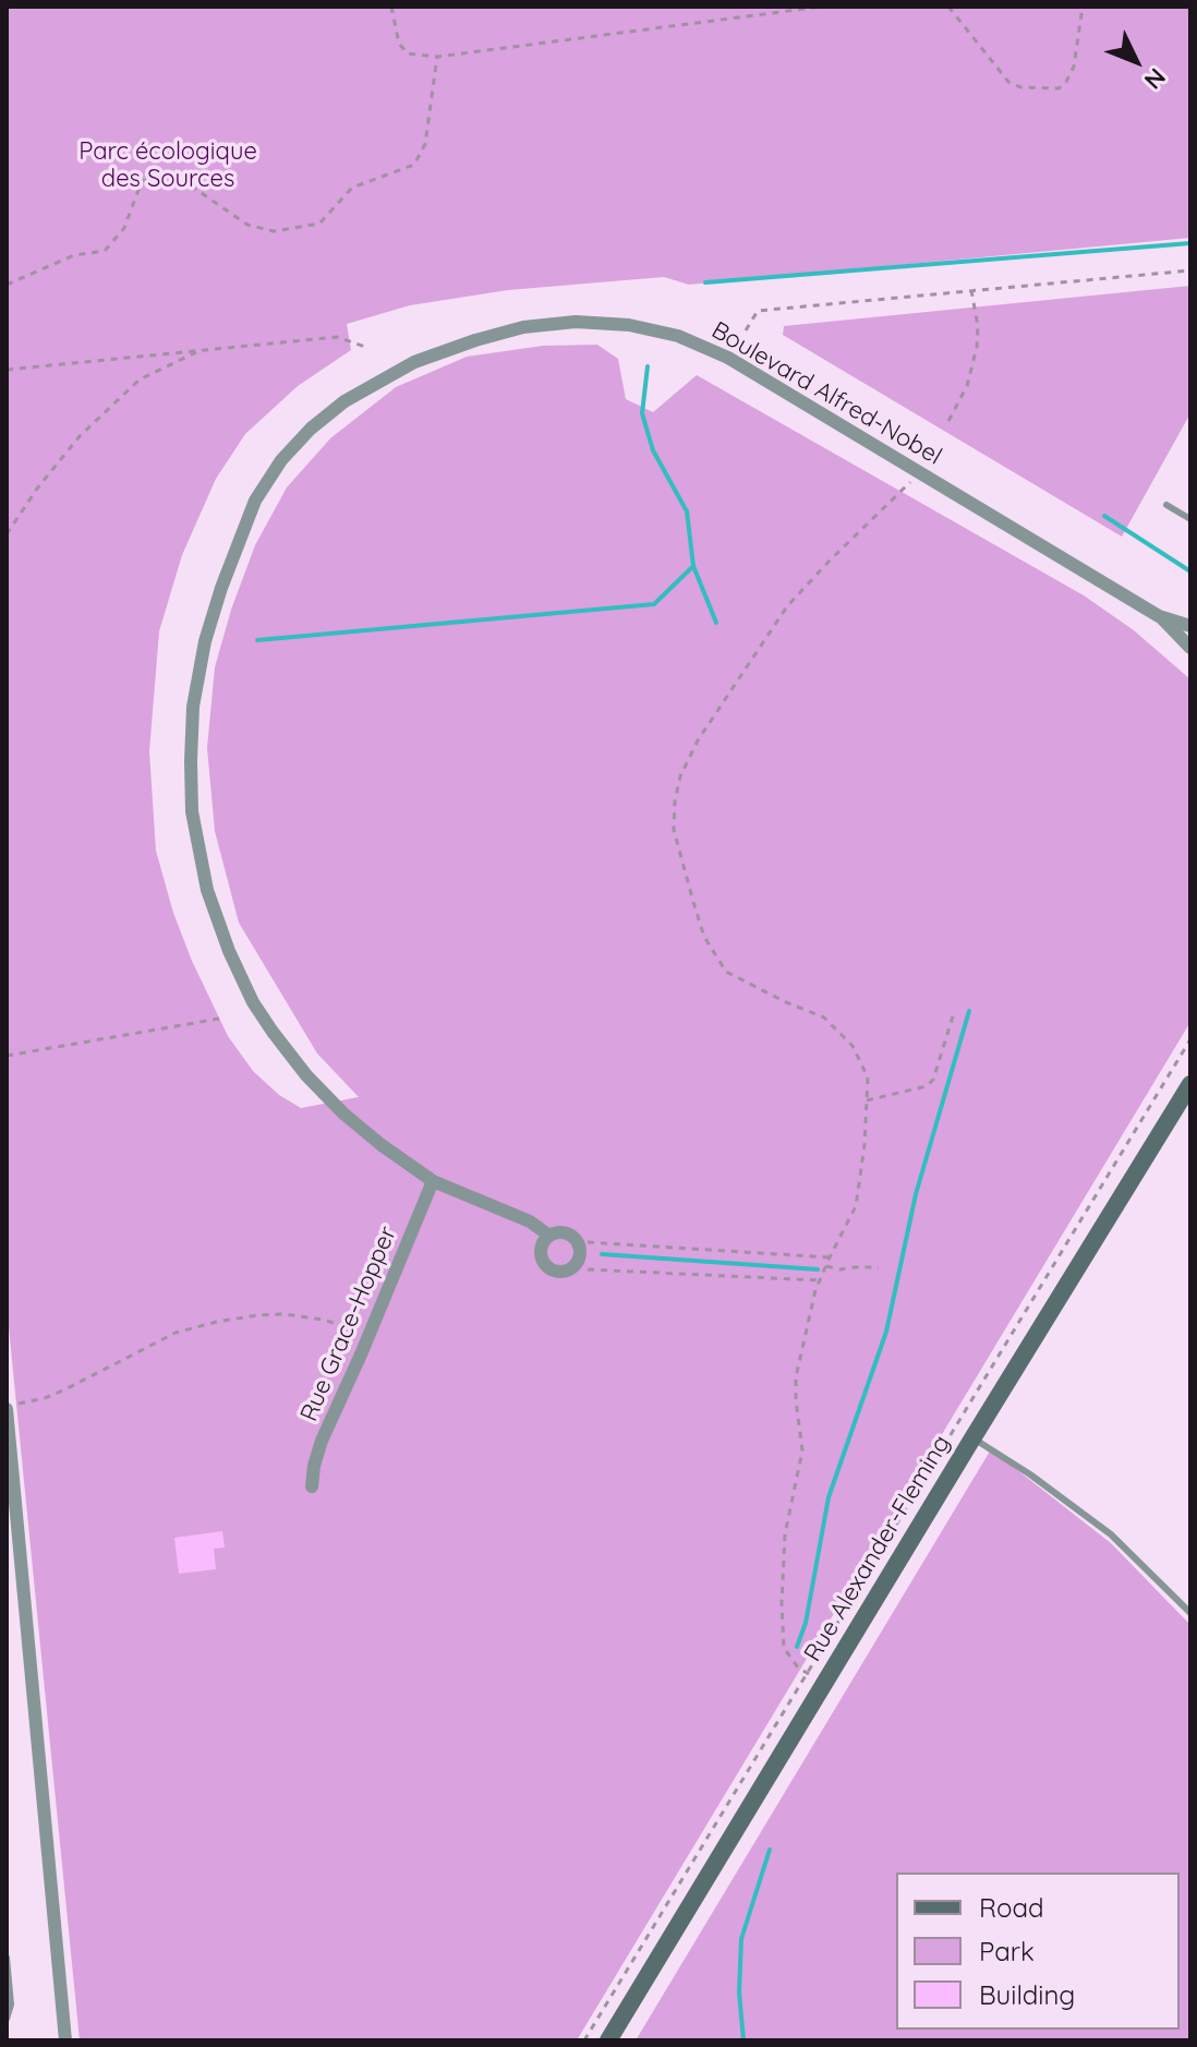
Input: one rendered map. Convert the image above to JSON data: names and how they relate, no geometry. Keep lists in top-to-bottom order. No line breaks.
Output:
{"streets":{"street":["Boulevard Alfred-Nobel","Rue Grace-Hopper","Rue Alexander-Fleming"]},"crossings":[["Boulevard Alfred-Nobel","Rue Grace-Hopper"]],"parks":["Parc écologique des Sources"],"legend":["Road","Park","Building"],"north":"bottom right"}
